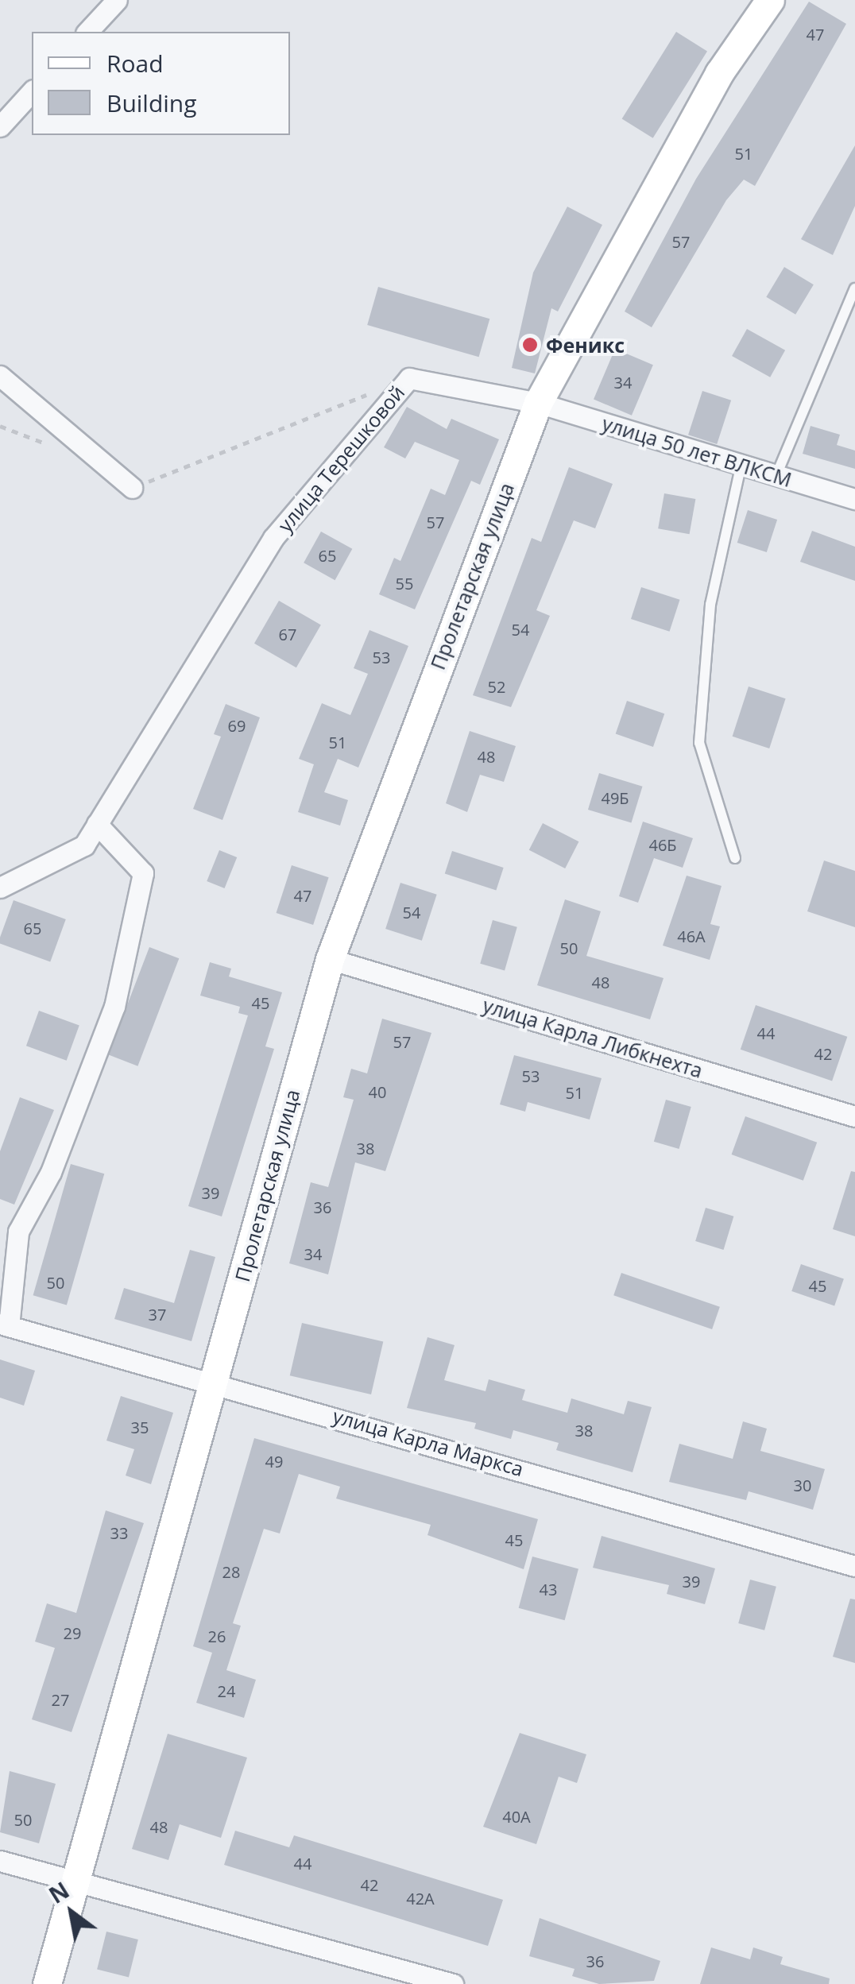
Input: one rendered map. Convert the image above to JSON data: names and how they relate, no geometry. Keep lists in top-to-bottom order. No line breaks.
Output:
{"streets":{"main road":["Пролетарская улица"],"street":["улица 50 лет ВЛКСМ","улица Терешковой","улица Карла Либкнехта","улица Карла Маркса"]},"crossings":[["улица 50 лет ВЛКСМ","улица Терешковой"],["улица 50 лет ВЛКСМ","Пролетарская улица"],["улица Терешковой","Пролетарская улица"],["Пролетарская улица","улица Карла Либкнехта"],["Пролетарская улица","улица Карла Маркса"]],"places":["Феникс"],"house_numbers":["47","51","57","34","57","65","55","54","67","53","52","69","51","48","49Б","46Б","47","54","65","46А","50","48","45","44","57","42","53","40","51","38","39","36","34","50","45","37","35","38","49","30","33","45","28","39","43","29","26","24","27","40А","50","48","44","42","42А","36"],"legend":["Road","Building"],"north":"top left"}
